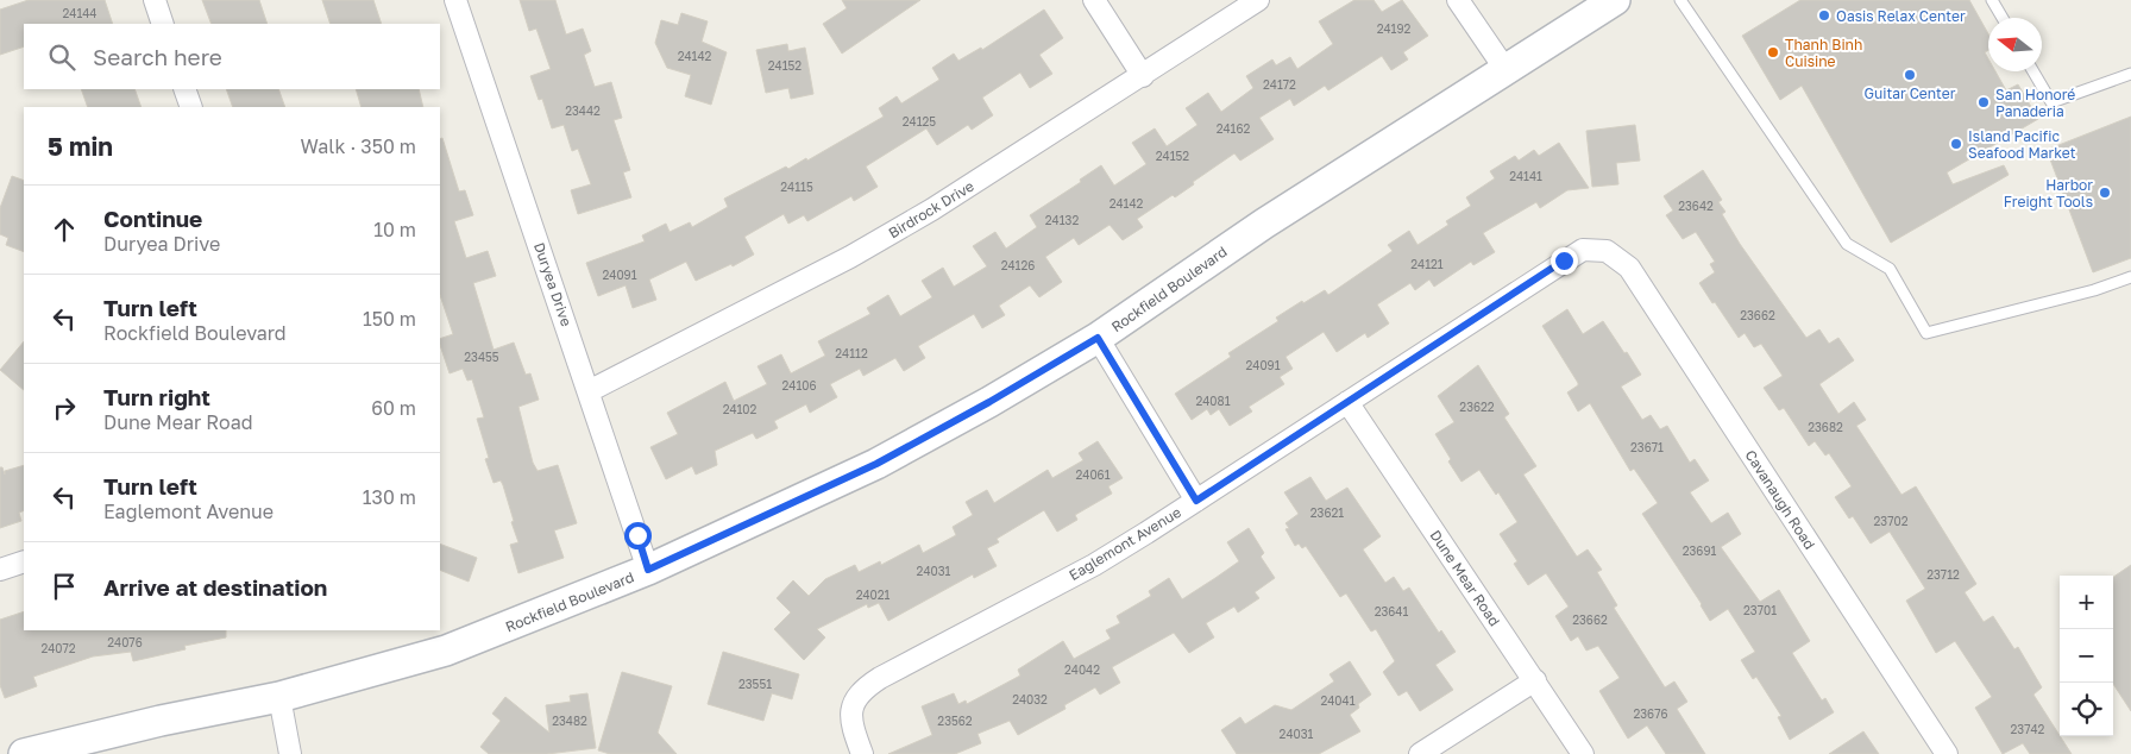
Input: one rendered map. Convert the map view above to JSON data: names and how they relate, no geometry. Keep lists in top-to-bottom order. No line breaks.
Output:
{"streets":{"main road":["Rockfield Boulevard"],"street":["Birdrock Drive","Duryea Drive","Cavanaugh Road","Eaglemont Avenue","Dune Mear Road"]},"crossings":[["Birdrock Drive","Duryea Drive"],["Duryea Drive","Rockfield Boulevard"],["Cavanaugh Road","Eaglemont Avenue"],["Eaglemont Avenue","Dune Mear Road"]],"places":["Oasis Relax Center","Thanh Binh Cuisine","Guitar Center","San Honoré Panaderia","Island Pacific Seafood Market","Harbor Freight Tools"],"house_numbers":["24144","24192","24142","24152","24172","23442","24125","24162","24152","24141","24115","24142","23642","24132","24121","24126","24091","23662","24112","23455","24091","24106","24081","23622","24102","23682","23671","24061","23621","23702","23691","24031","23712","24021","23701","23641","23662","24076","24072","24042","23551","24032","24041","23676","23482","23562","23742","24031"],"north":"left","page":{"search":"Search here","heading":["5 min","Walk · 350 m"],"list":[["Continue","Duryea Drive","10 m"],["Turn left","Rockfield Boulevard","150 m"],["Turn right","Dune Mear Road","60 m"],["Turn left","Eaglemont Avenue","130 m"],"Arrive at destination"],"map_buttons":["+","−"]}}
